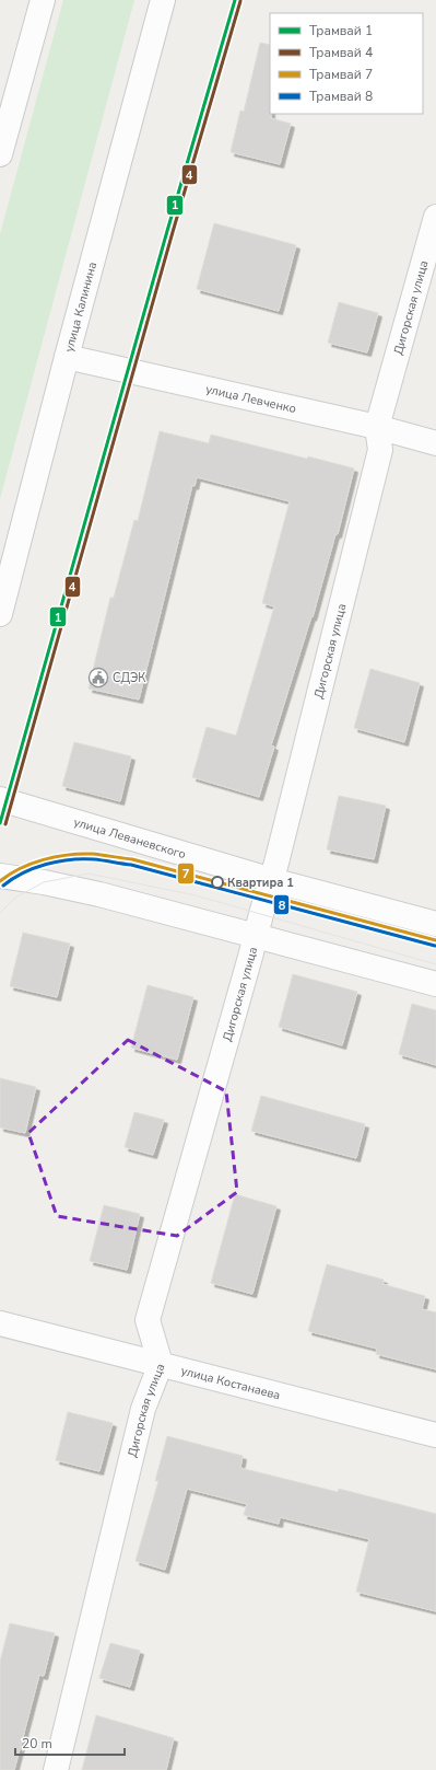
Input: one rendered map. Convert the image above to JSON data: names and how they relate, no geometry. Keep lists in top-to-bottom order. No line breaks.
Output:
{"streets":{"street":["улица Калинина","Дигорская улица","улица Левченко","улица Леваневского","улица Костанаева"]},"crossings":[["улица Калинина","улица Левченко"],["Дигорская улица","улица Левченко"],["Дигорская улица","улица Леваневского"],["Дигорская улица","улица Костанаева"]],"places":{"public building":["СДЭК"],"other":["Квартира 1"]},"lines":["tram line 1","tram line 4","tram line 7","tram line 8"],"legend":["Трамвай 1","Трамвай 4","Трамвай 7","Трамвай 8"],"scale_bar":"20 m"}
